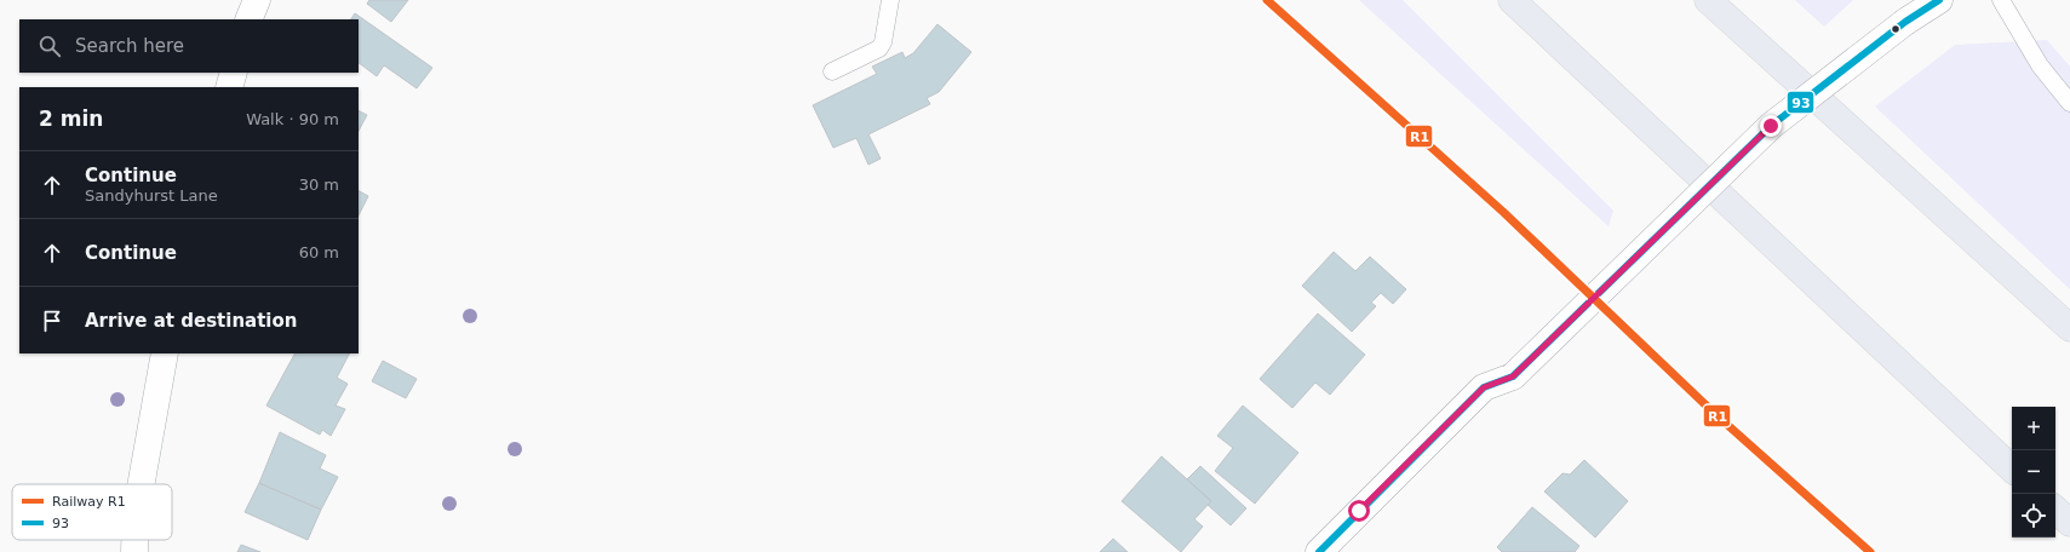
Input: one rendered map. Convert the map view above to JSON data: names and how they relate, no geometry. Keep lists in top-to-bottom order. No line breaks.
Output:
{"lines":["rail line R1","transit line 93"],"legend":["Railway R1","93"],"page":{"search":"Search here","heading":["2 min","Walk · 90 m"],"list":[["Continue","Sandyhurst Lane","30 m"],["Continue","60 m"],"Arrive at destination"],"map_buttons":["+","−"]}}
